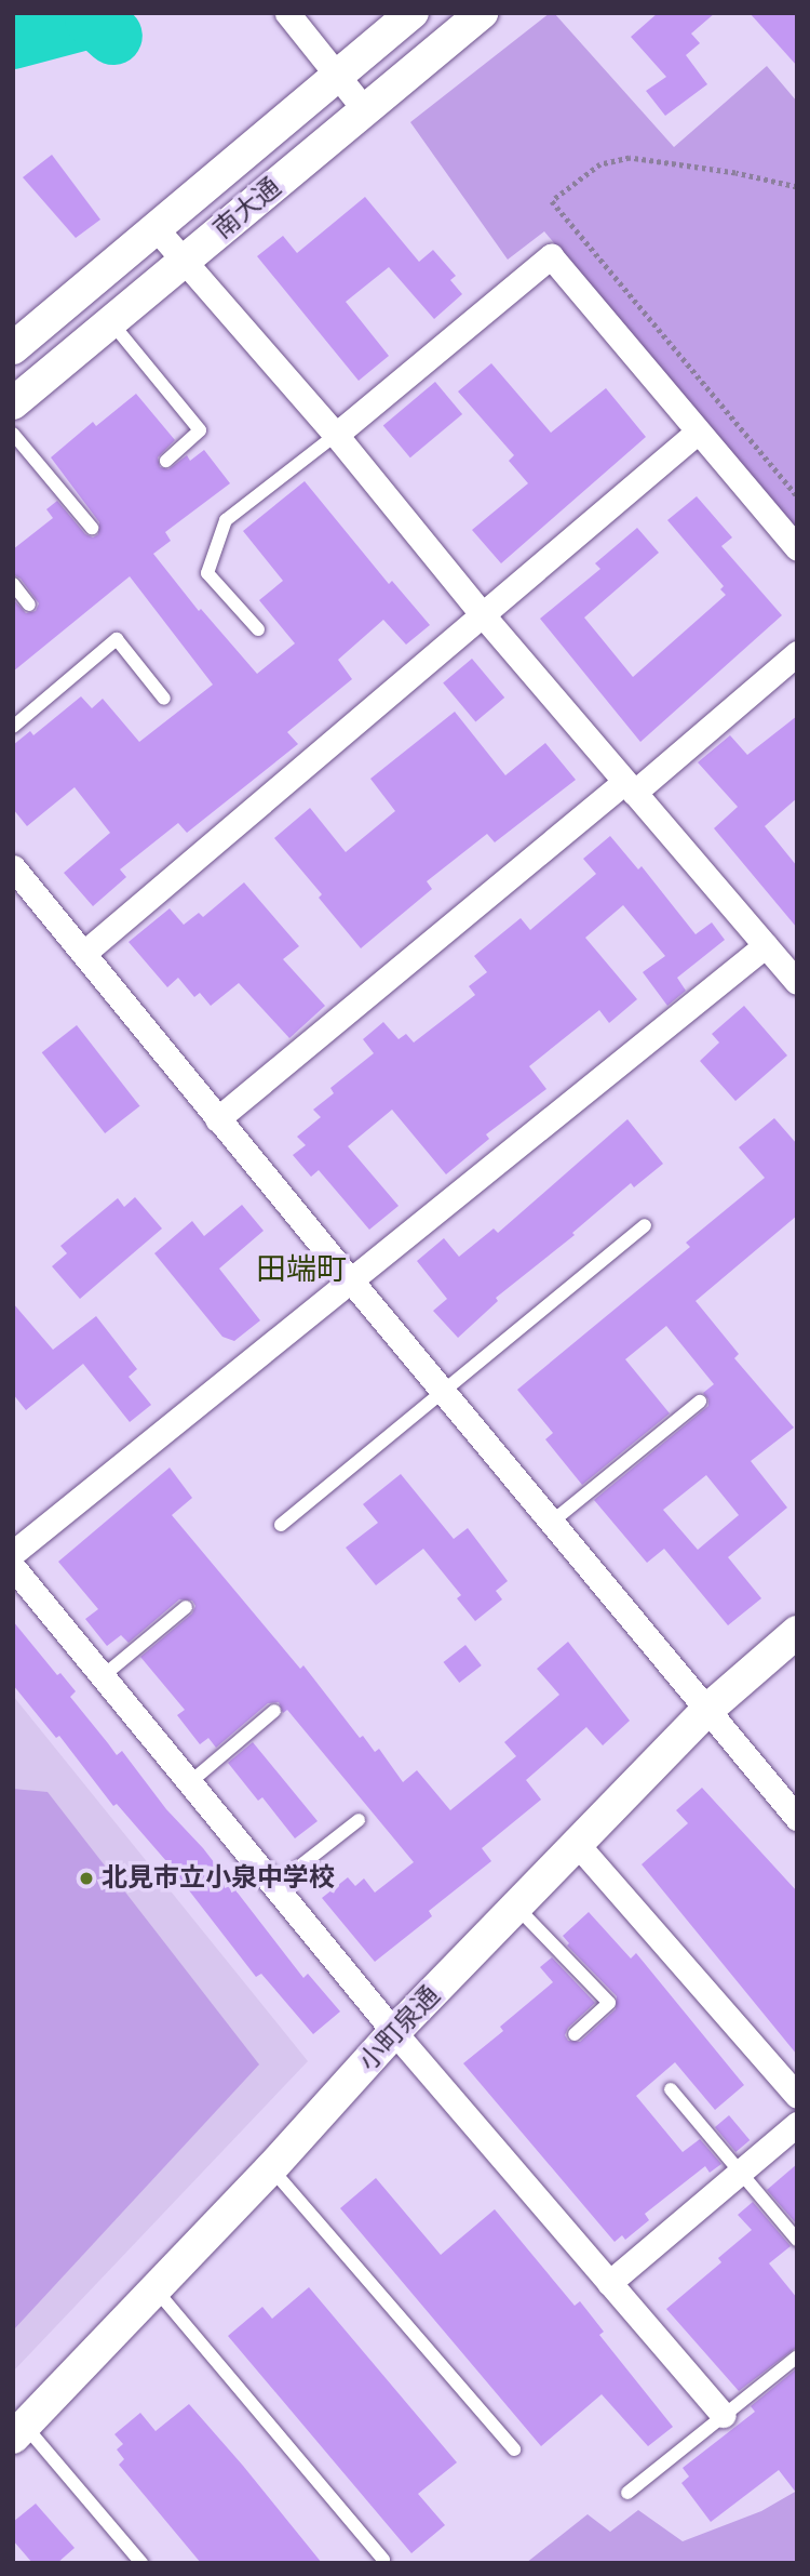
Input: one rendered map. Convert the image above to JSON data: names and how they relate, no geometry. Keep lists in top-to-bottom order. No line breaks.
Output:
{"streets":{"street":["南大通","小町泉通"]},"districts":["田端町"],"places":["北見市立小泉中学校"]}
